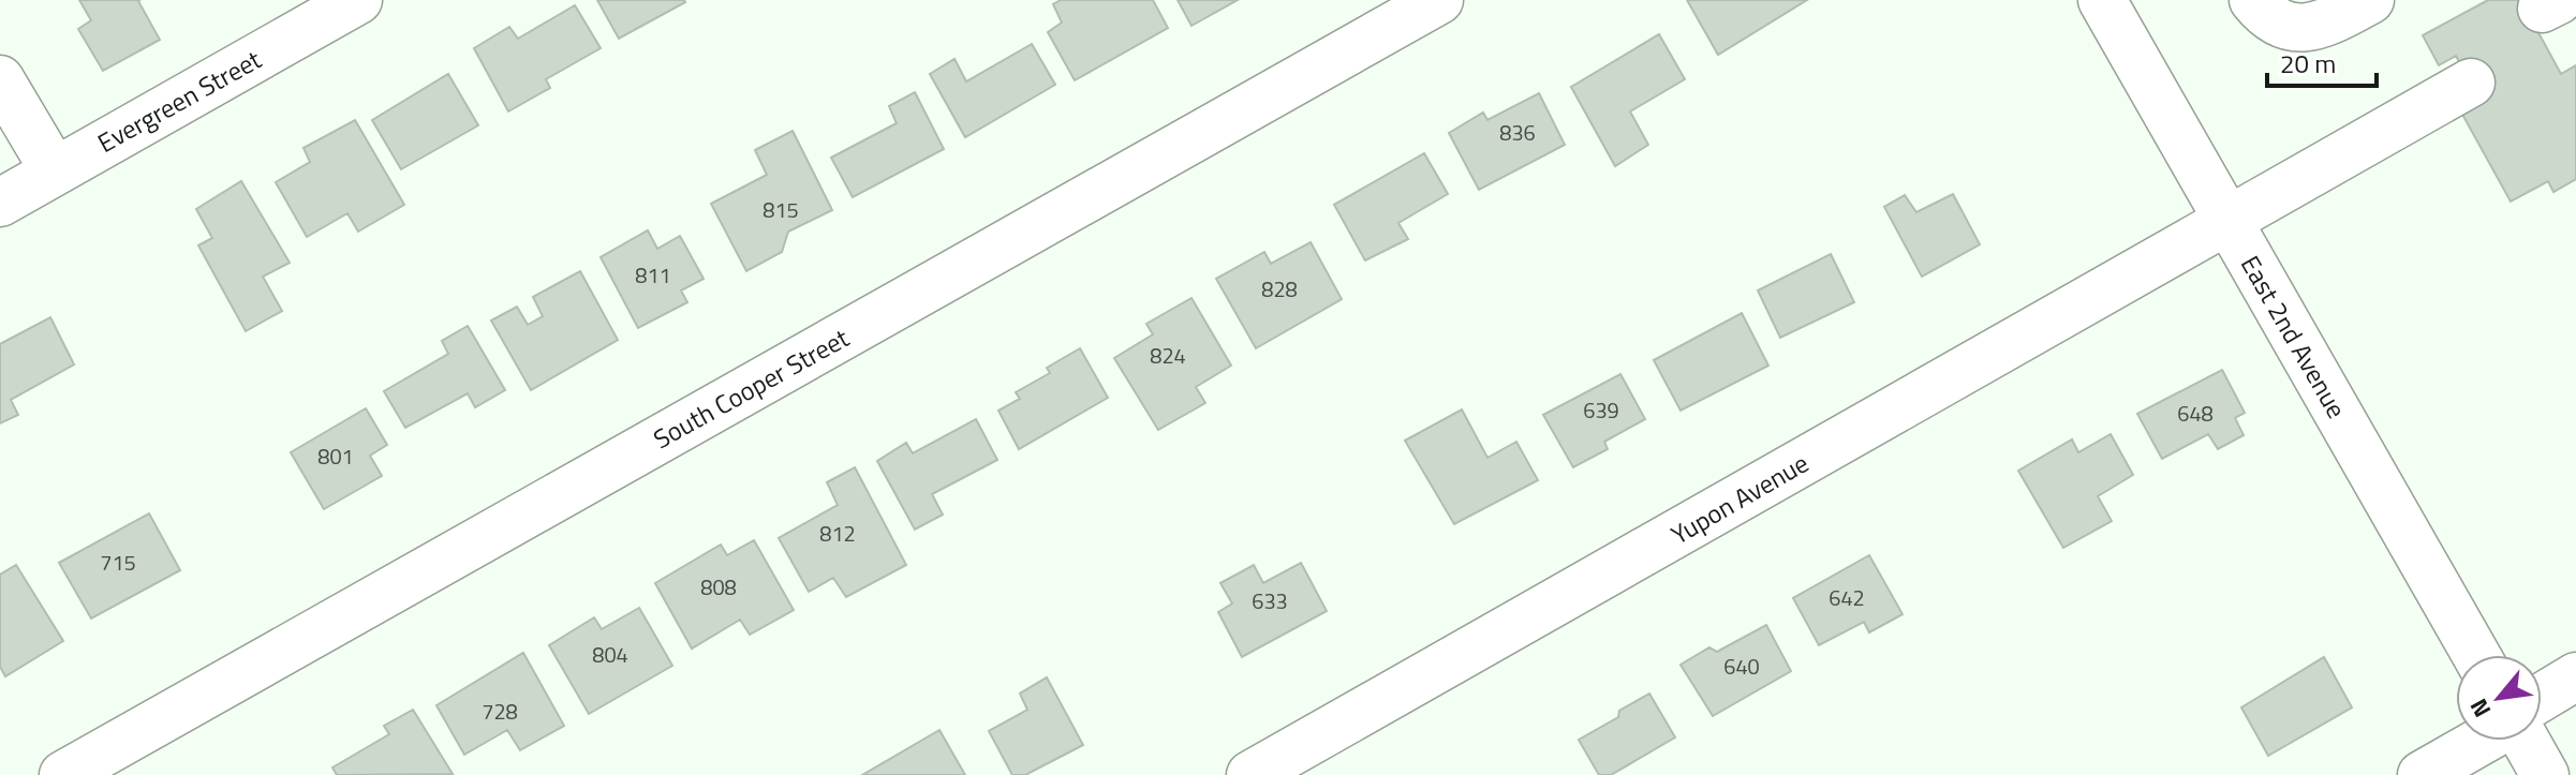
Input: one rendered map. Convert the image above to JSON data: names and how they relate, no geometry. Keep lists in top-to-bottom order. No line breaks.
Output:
{"streets":{"street":["Evergreen Street","East 2nd Avenue","South Cooper Street","Yupon Avenue"]},"crossings":[["East 2nd Avenue","Yupon Avenue"]],"house_numbers":["836","815","811","828","824","639","648","801","812","715","808","642","633","804","640","728"],"scale_bar":"20 m","north":"bottom left"}
